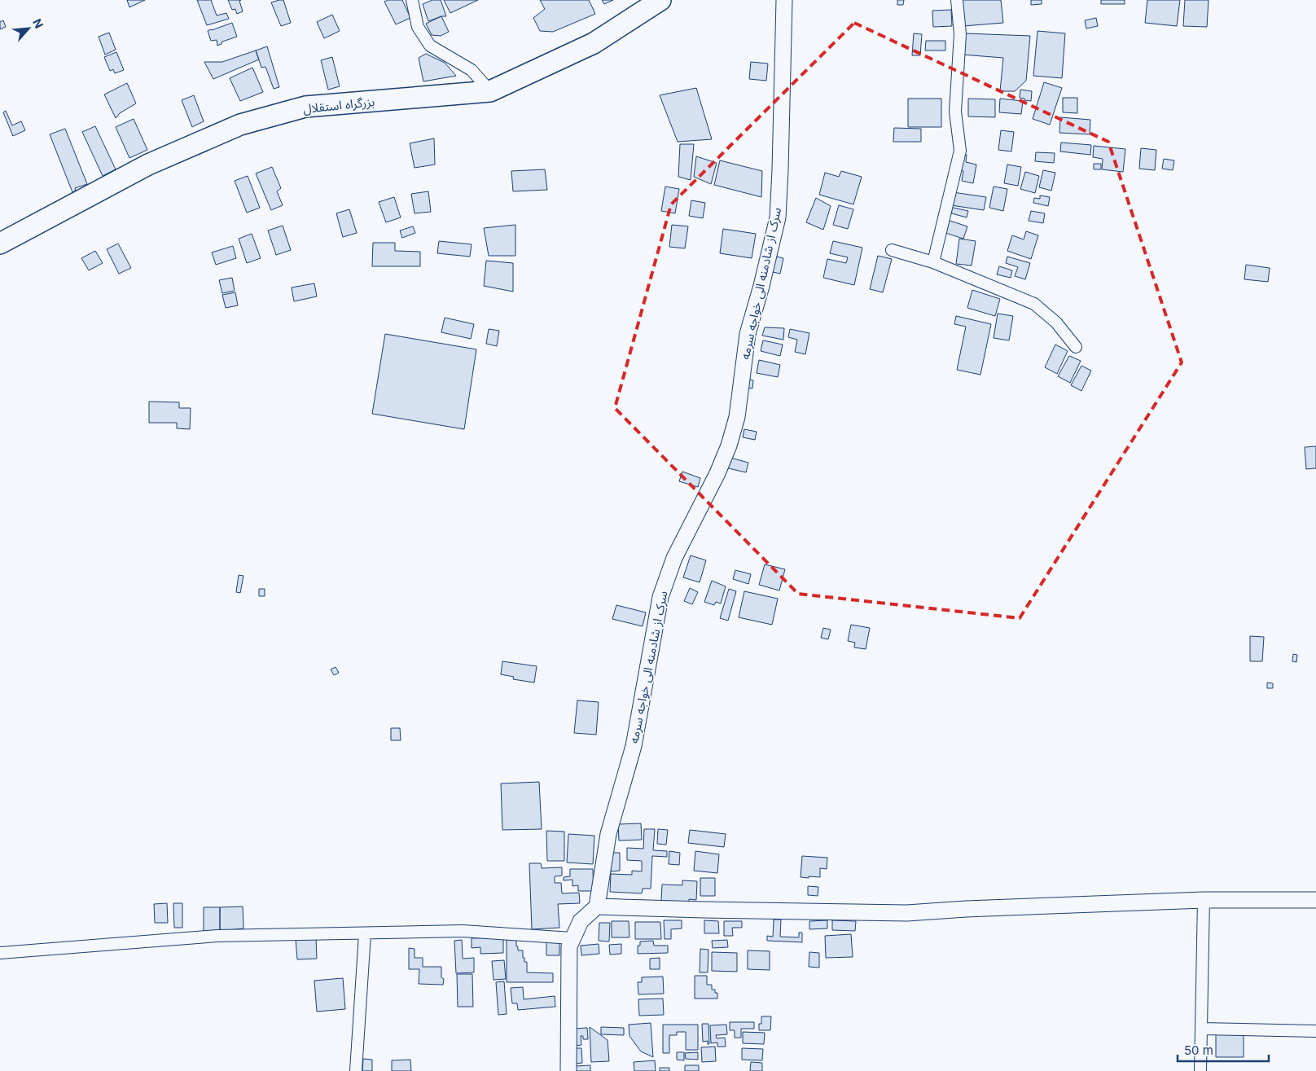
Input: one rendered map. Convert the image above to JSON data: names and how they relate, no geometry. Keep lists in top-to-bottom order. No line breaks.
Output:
{"streets":{"highway":["بزرگراه استقلال"],"street":["سرک از شادمنه الی خواجه سرمه"]},"scale_bar":"50 m","north":"top right"}
